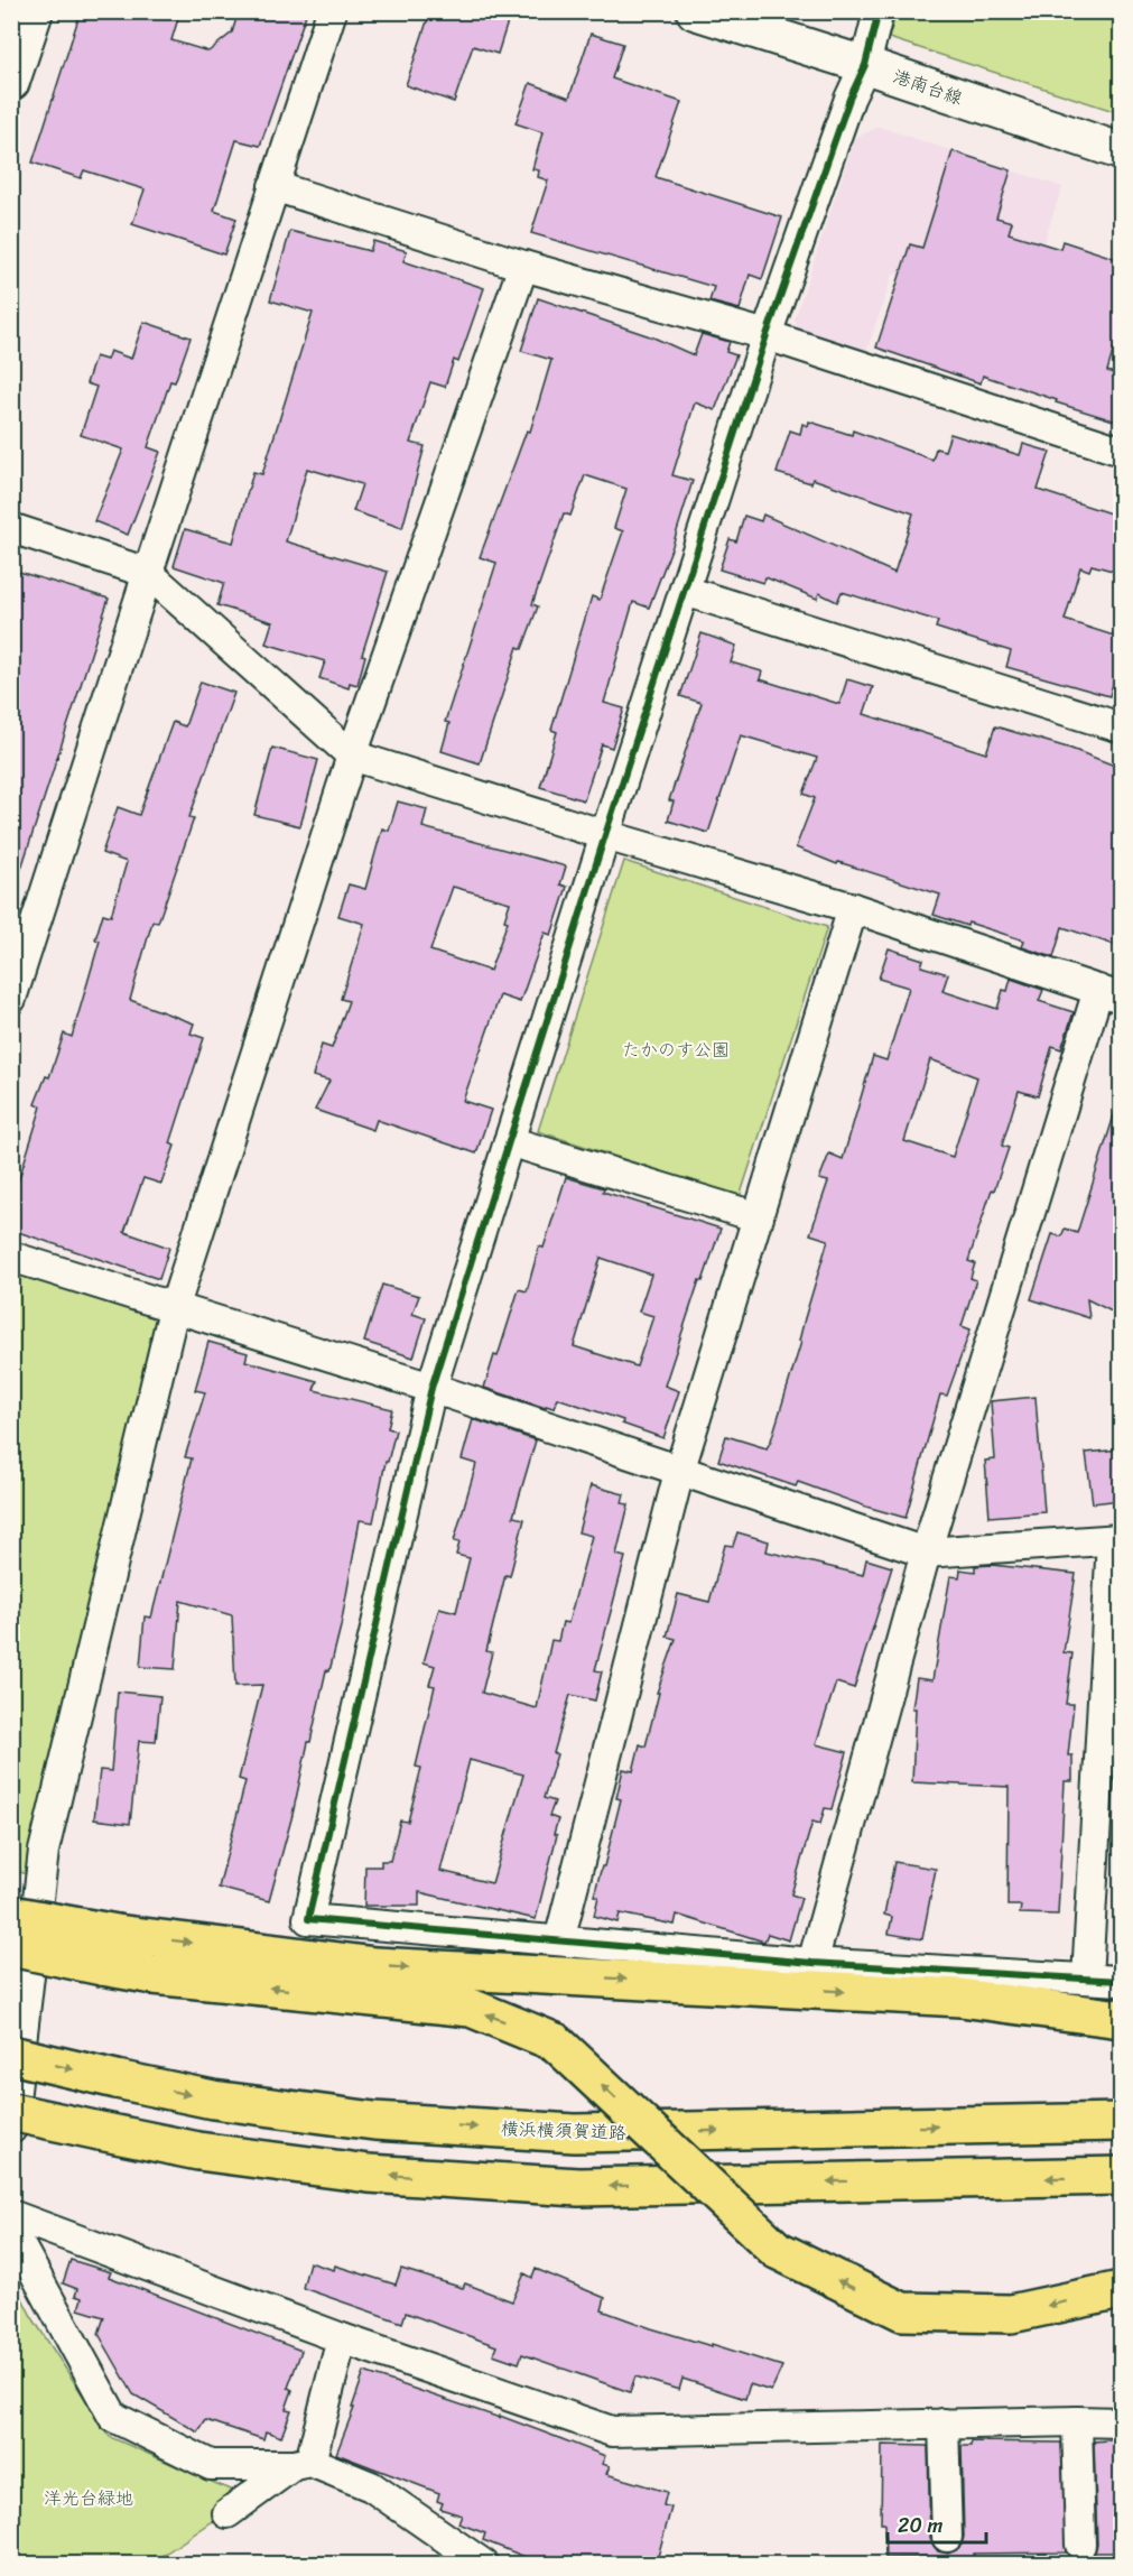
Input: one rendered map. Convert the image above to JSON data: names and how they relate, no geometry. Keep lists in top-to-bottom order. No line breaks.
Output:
{"streets":{"highway":["横浜横須賀道路"],"street":["港南台線"]},"parks":["たかのす公園","洋光台緑地"],"scale_bar":"20 m"}
